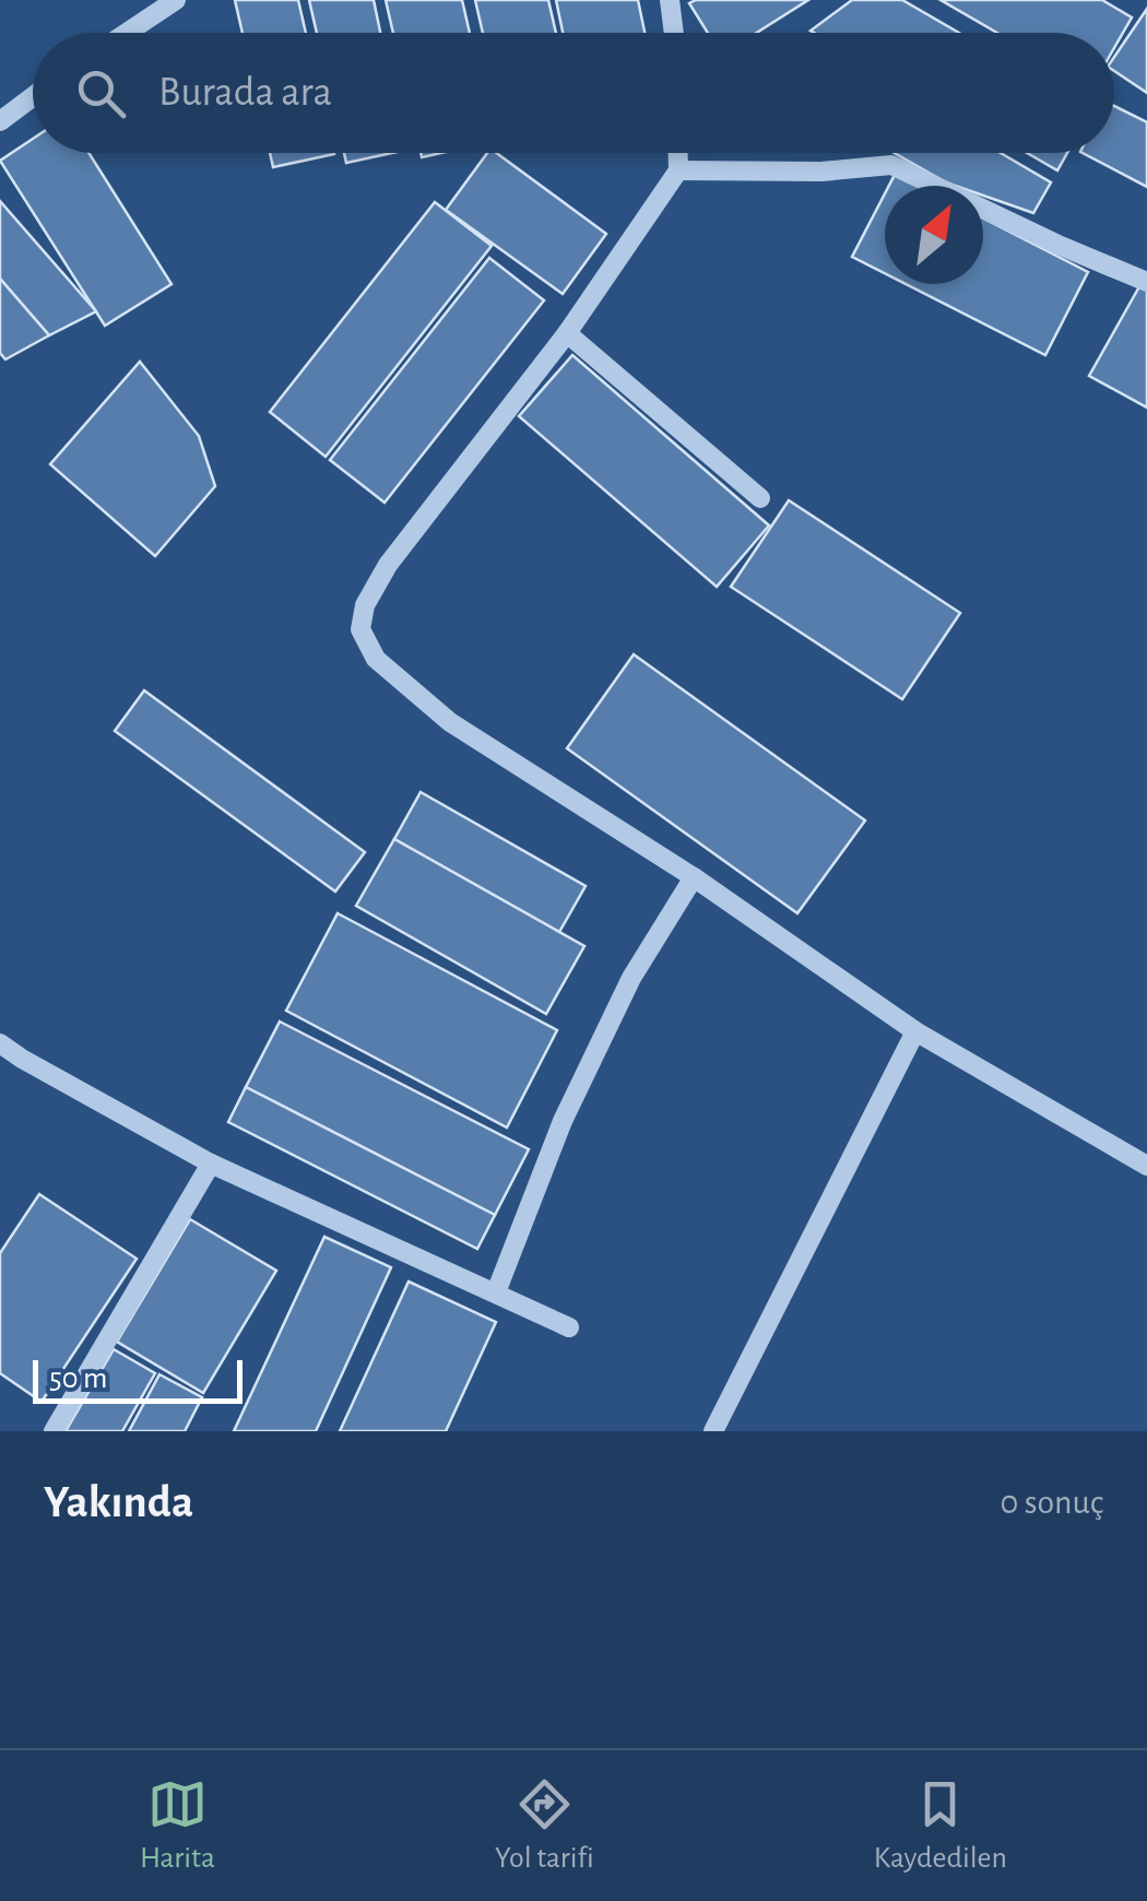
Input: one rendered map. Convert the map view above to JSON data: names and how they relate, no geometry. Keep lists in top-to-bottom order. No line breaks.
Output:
{"scale_bar":"50 m","north":"top right","page":{"search":"Burada ara","scale":"50 m","heading":["Yakında","0 sonuç"],"nav":["Harita","Yol tarifi","Kaydedilen"]}}
